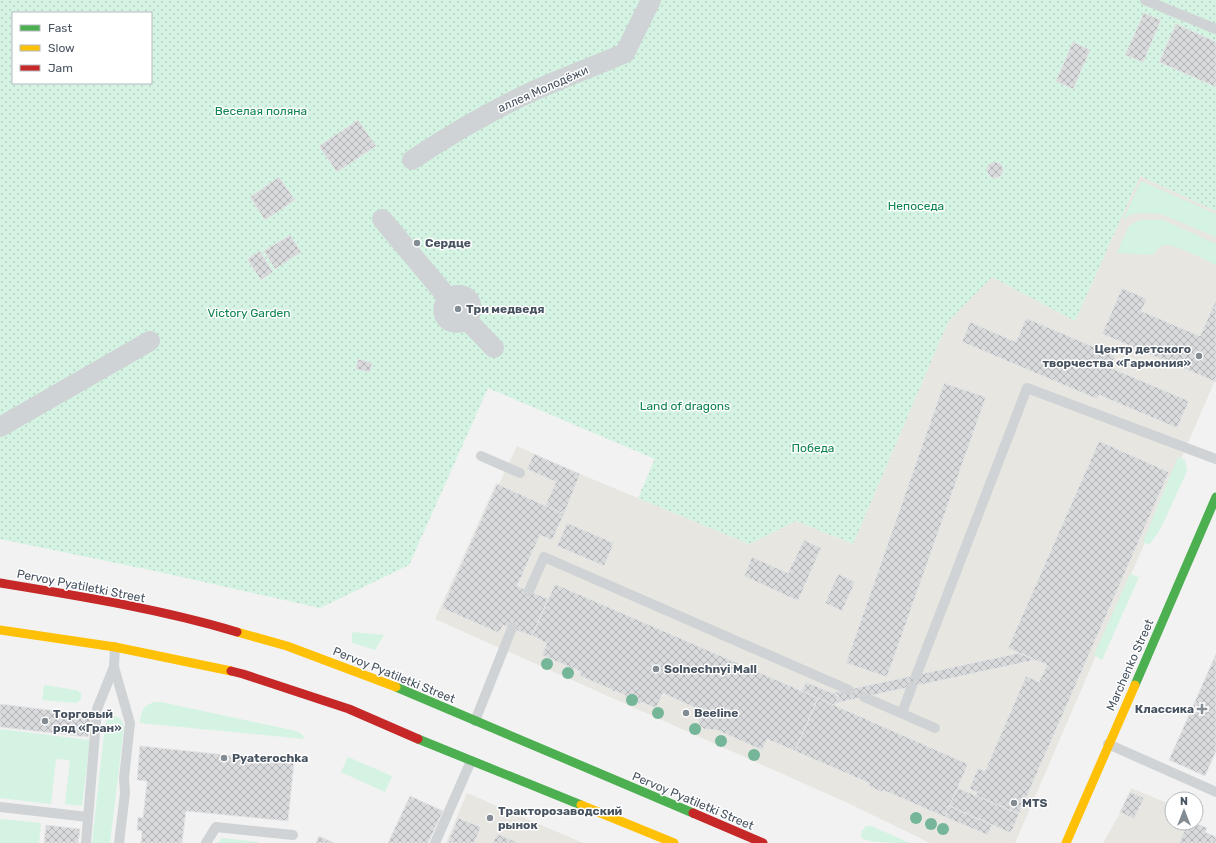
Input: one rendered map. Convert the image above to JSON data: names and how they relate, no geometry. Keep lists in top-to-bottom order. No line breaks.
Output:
{"streets":{"main road":["Pervoy Pyatiletki Street","Marchenko Street"],"street":["аллея Молодёжи"]},"parks":["Веселая поляна","Непоседа","Victory Garden","Land of dragons","Победа"],"places":{"other":["Сердце","Три медведя","Центр детского творчества «Гармония»","Solnechnyi Mall","Beeline","Торговый ряд «Гран»","Pyaterochka","MTS","Тракторозаводский рынок"],"health":["Классика"]},"legend":["Fast","Slow","Jam"],"north":"top"}
